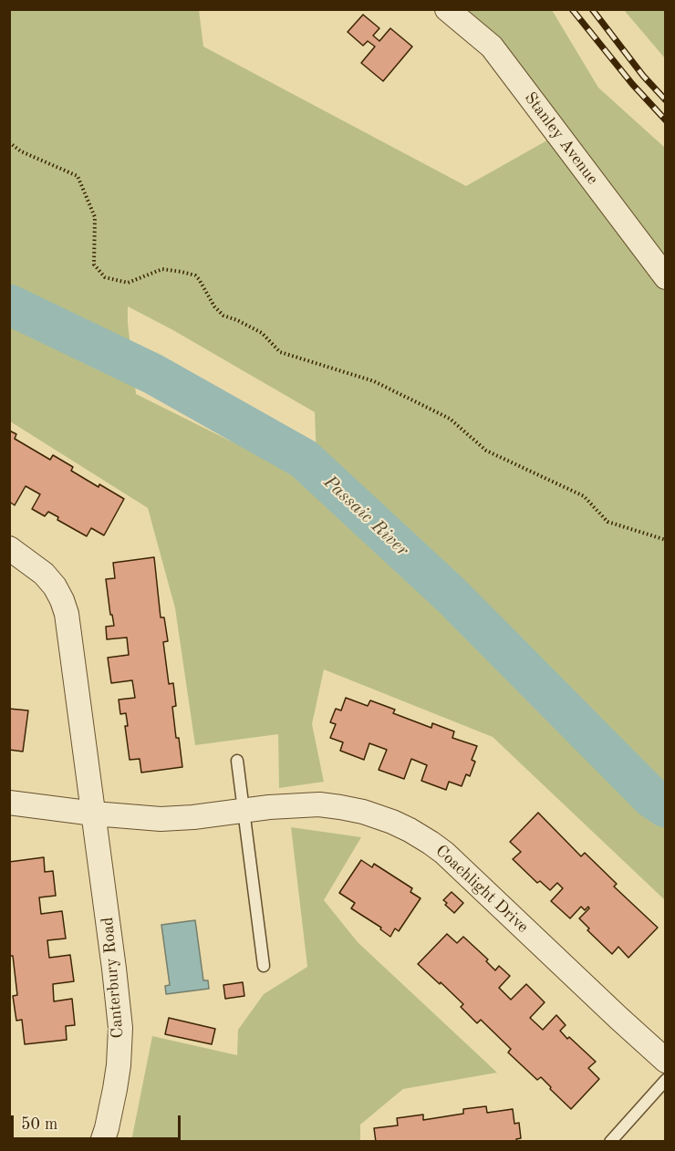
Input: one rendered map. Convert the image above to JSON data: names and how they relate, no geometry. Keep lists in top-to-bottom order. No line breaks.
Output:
{"streets":{"street":["Stanley Avenue","Coachlight Drive","Canterbury Road"]},"crossings":[["Coachlight Drive","Canterbury Road"]],"water":["Passaic River"],"scale_bar":"50 m"}
